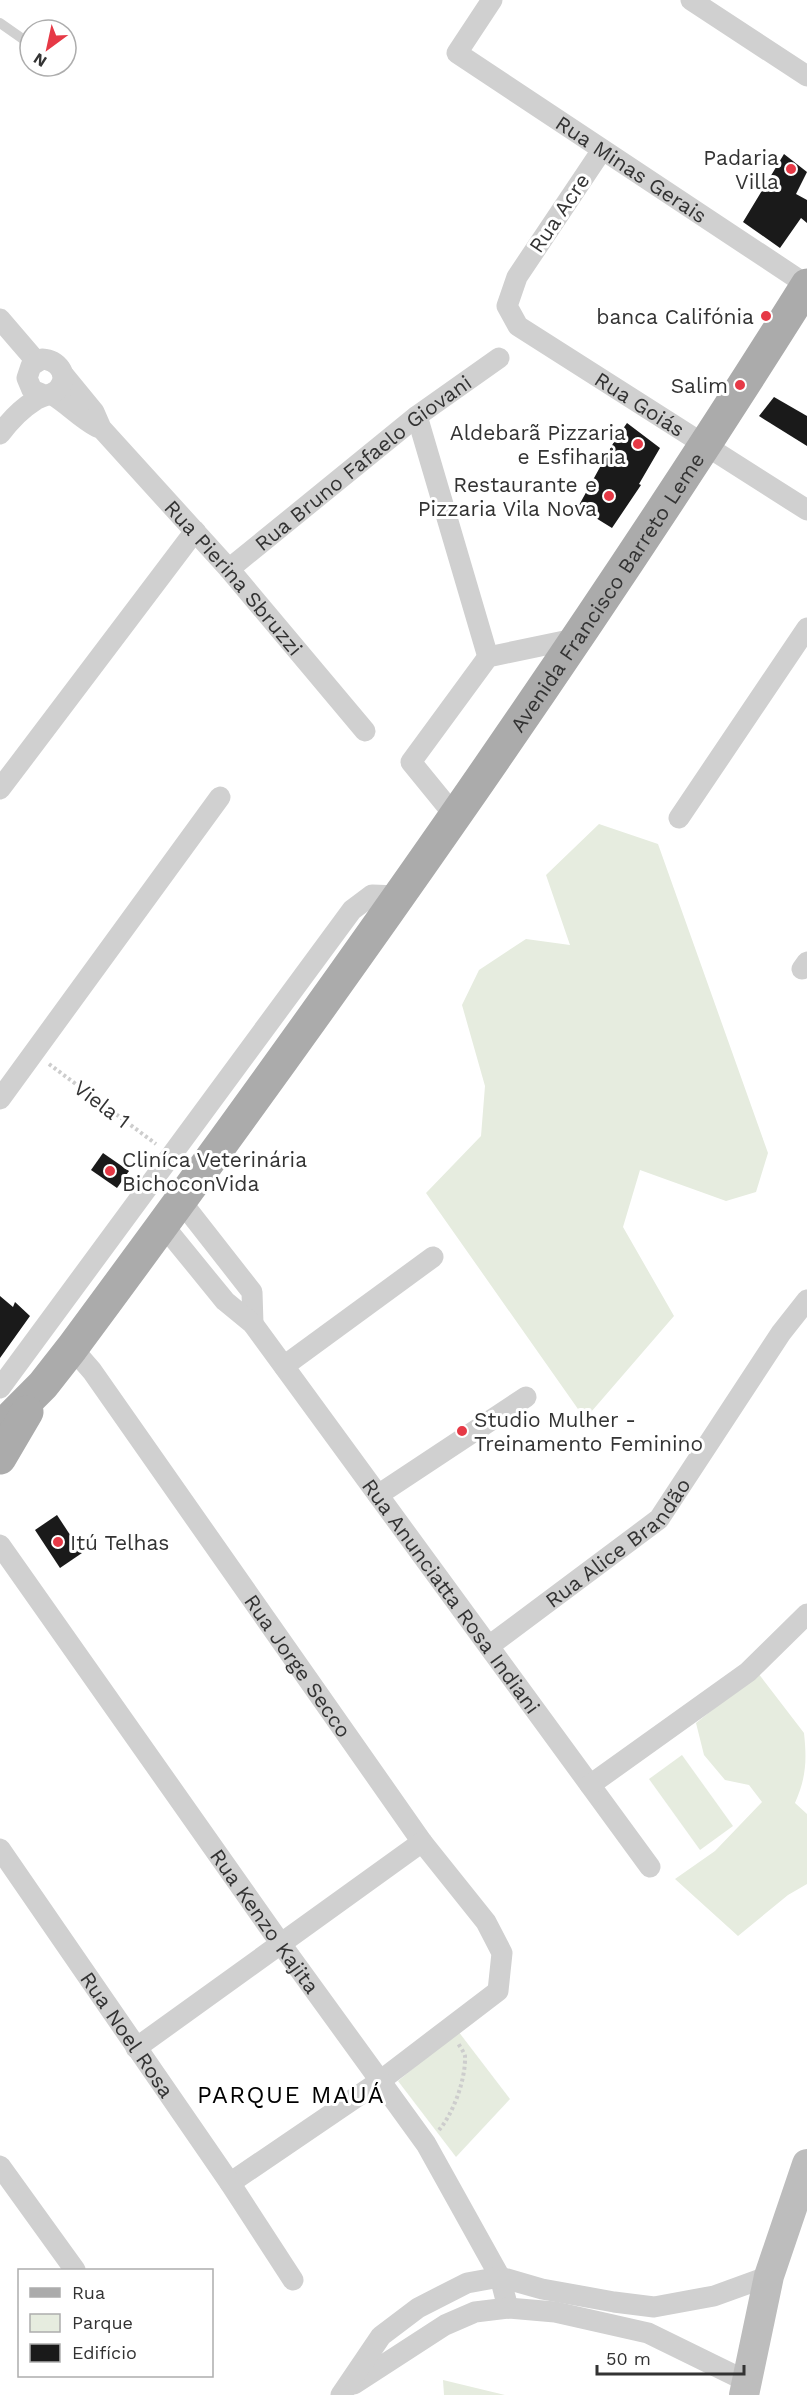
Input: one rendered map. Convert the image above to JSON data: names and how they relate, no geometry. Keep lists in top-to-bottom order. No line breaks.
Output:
{"streets":{"main road":["Avenida Francisco Barreto Leme"],"street":["Rua Minas Gerais","Rua Acre","Rua Goiás","Rua Bruno Fafaelo Giovani","Rua Pierina Sbruzzi","Rua Alice Brandão","Rua Anunciatta Rosa Indiani","Rua Jorge Secco","Rua Kenzo Kajita","Rua Noel Rosa"],"path":["Viela 1"]},"crossings":[["Rua Minas Gerais","Rua Acre"],["Rua Minas Gerais","Avenida Francisco Barreto Leme"],["Rua Acre","Rua Goiás"],["Rua Goiás","Avenida Francisco Barreto Leme"],["Rua Bruno Fafaelo Giovani","Rua Pierina Sbruzzi"],["Avenida Francisco Barreto Leme","Rua Anunciatta Rosa Indiani"],["Avenida Francisco Barreto Leme","Rua Jorge Secco"],["Rua Alice Brandão","Rua Anunciatta Rosa Indiani"]],"districts":["PARQUE MAUÁ"],"places":["Padaria Villa","banca Califónia","Salim","Aldebarã Pizzaria e Esfiharia","Restaurante e Pizzaria Vila Nova","Cliníca Veterinária BichoconVida","Studio Mulher - Treinamento Feminino","Itú Telhas"],"legend":["Rua","Parque","Edifício"],"scale_bar":"50 m","north":"bottom left"}
